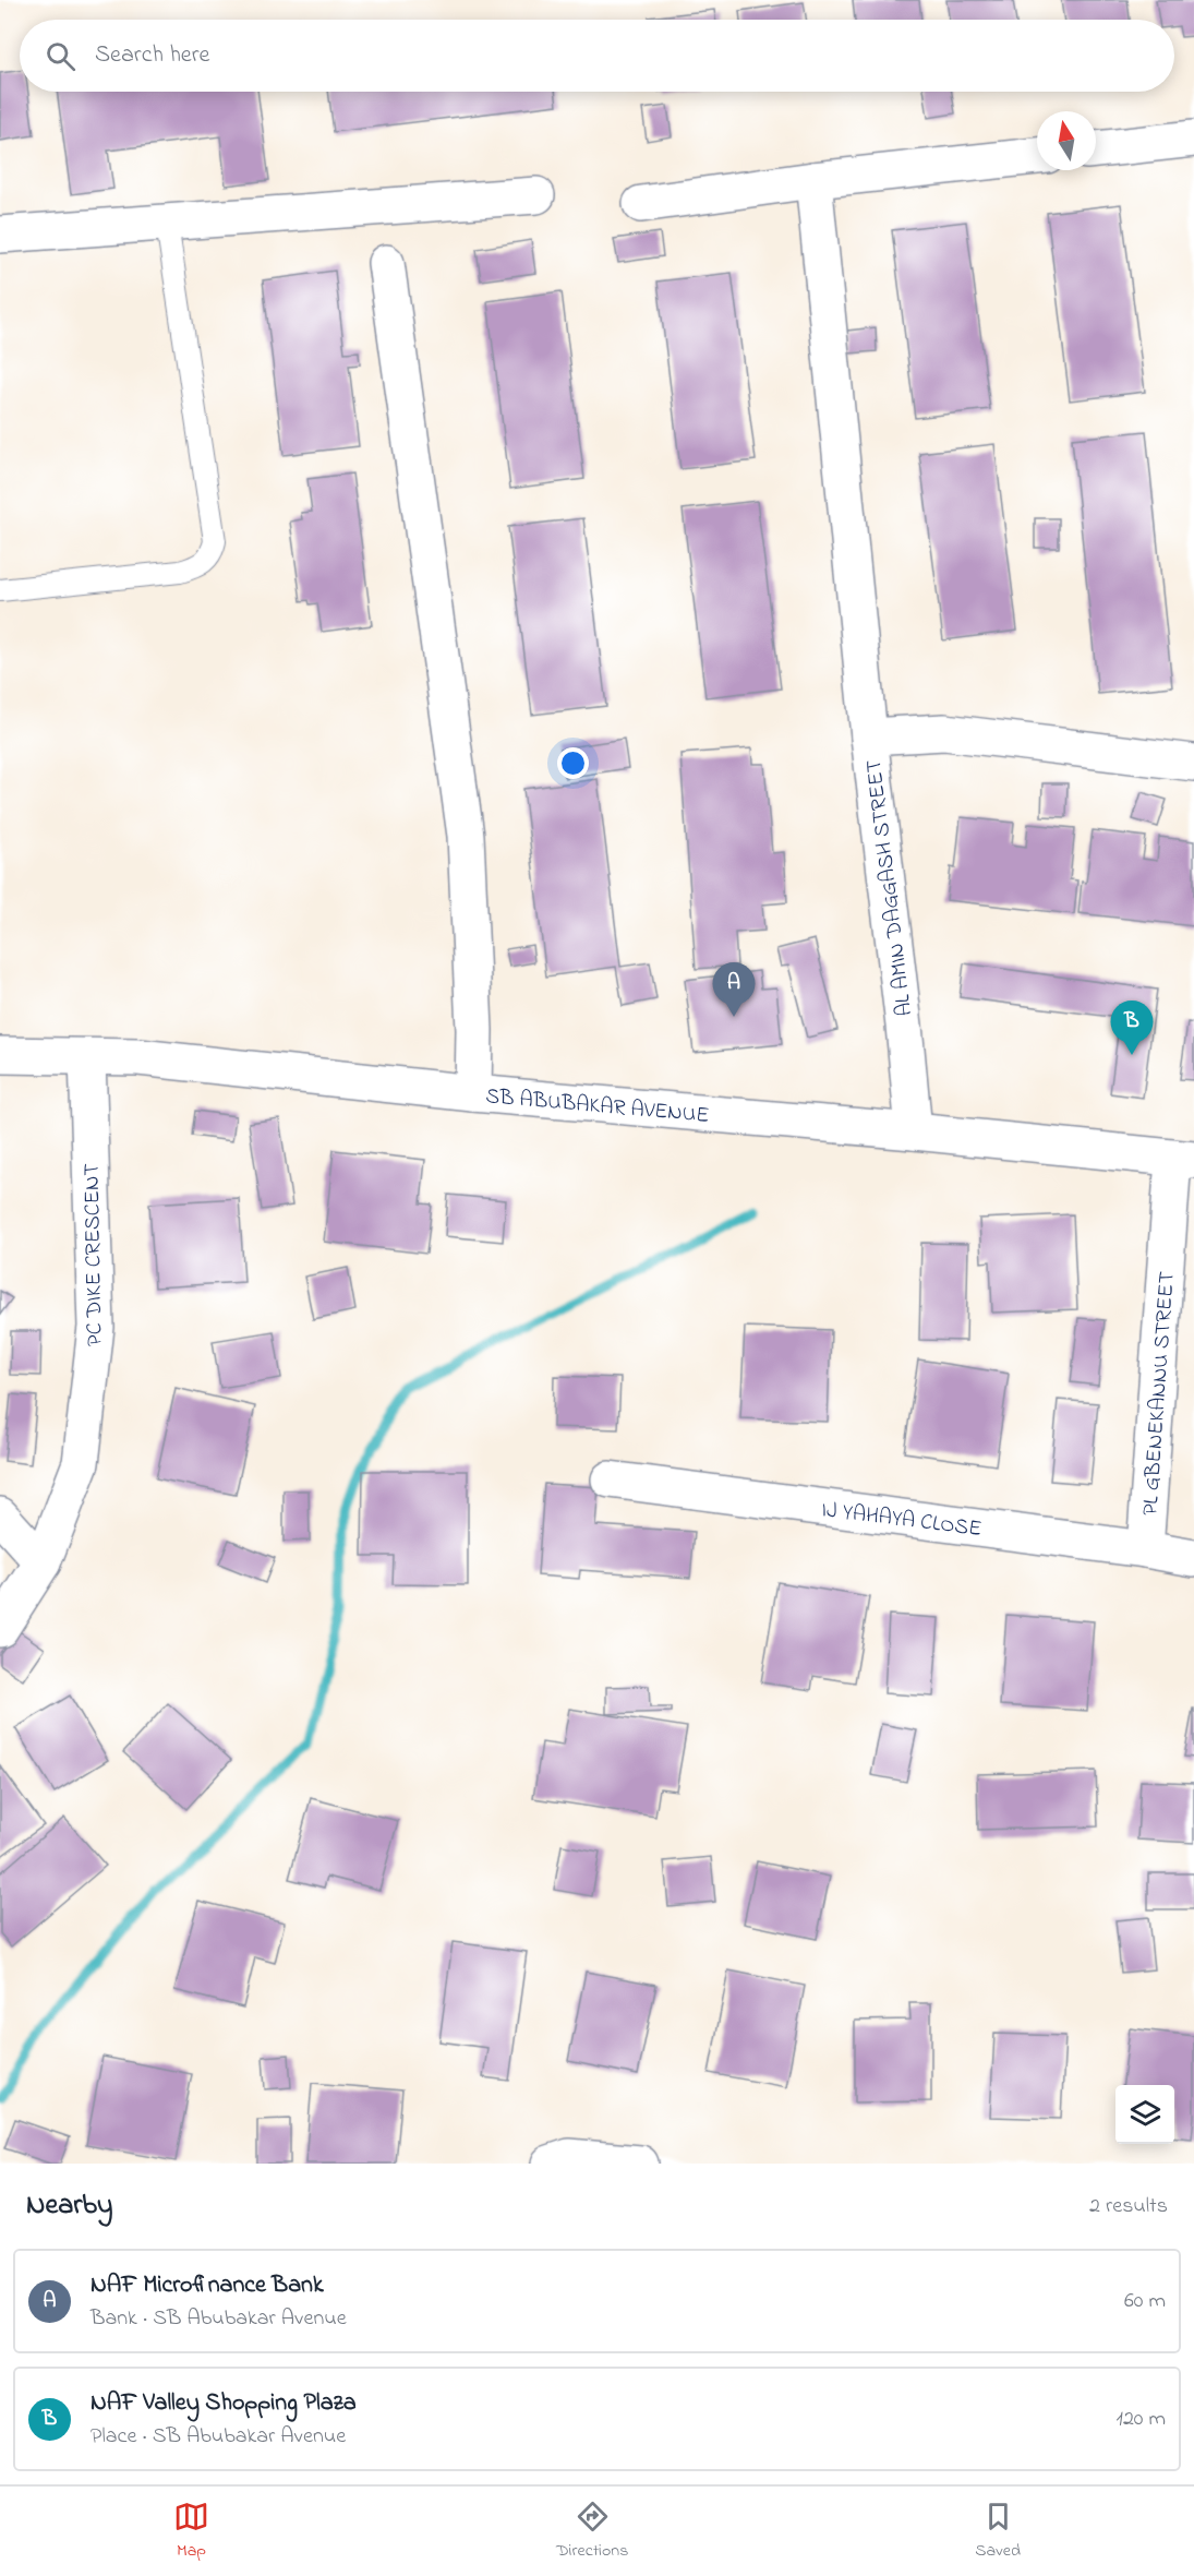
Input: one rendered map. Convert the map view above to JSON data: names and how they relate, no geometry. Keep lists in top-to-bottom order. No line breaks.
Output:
{"streets":{"street":["AL AMIN DAGGASH STREET","SB ABUBAKAR AVENUE","PC DIKE CRESCENT","PL GBENEKANNU STREET","IJ YAHAYA CLOSE"]},"crossings":[["AL AMIN DAGGASH STREET","SB ABUBAKAR AVENUE"],["SB ABUBAKAR AVENUE","PC DIKE CRESCENT"],["SB ABUBAKAR AVENUE","PL GBENEKANNU STREET"],["PL GBENEKANNU STREET","IJ YAHAYA CLOSE"]],"north":"top","page":{"search":"Search here","pins":["A","B"],"heading":["Nearby","2 results"],"list":[{"mark":"A","name":"NAF Microfinance Bank","note":"Bank · SB Abubakar Avenue","value":"60 m"},{"mark":"B","name":"NAF Valley Shopping Plaza","note":"Place · SB Abubakar Avenue","value":"120 m"}],"nav":["Map","Directions","Saved"]}}
